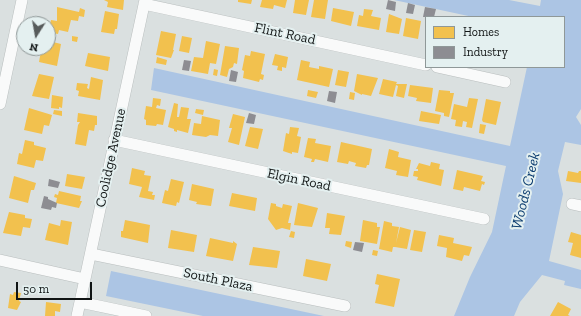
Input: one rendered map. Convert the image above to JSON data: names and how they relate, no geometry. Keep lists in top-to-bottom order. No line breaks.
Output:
{"streets":{"street":["Flint Road","Coolidge Avenue","Elgin Road","South Plaza"]},"crossings":[["Flint Road","Coolidge Avenue"],["Coolidge Avenue","Elgin Road"],["Coolidge Avenue","South Plaza"]],"water":["Woods Creek"],"legend":["Homes","Industry"],"scale_bar":"50 m","north":"bottom"}
